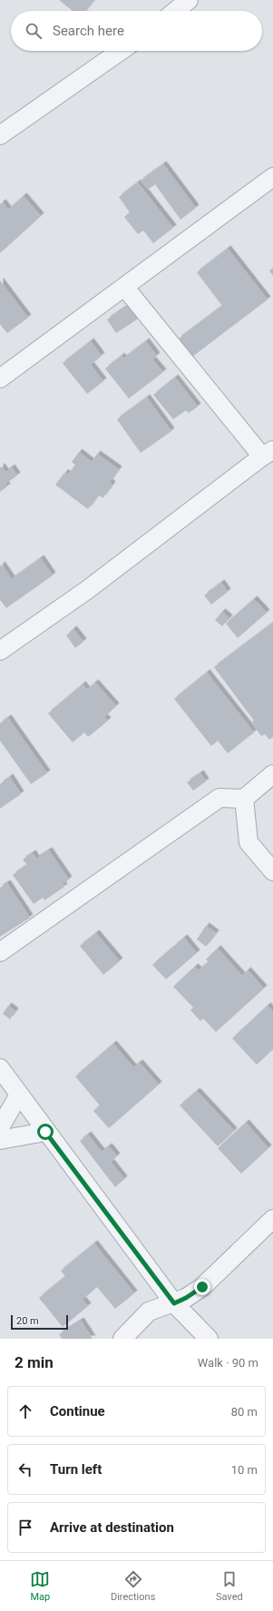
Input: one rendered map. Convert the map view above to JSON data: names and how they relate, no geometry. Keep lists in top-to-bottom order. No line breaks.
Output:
{"scale_bar":"20 m","page":{"search":"Search here","scale":"20 m","heading":["2 min","Walk · 90 m"],"list":[["Continue","80 m"],["Turn left","10 m"],"Arrive at destination"],"nav":["Map","Directions","Saved"]}}
